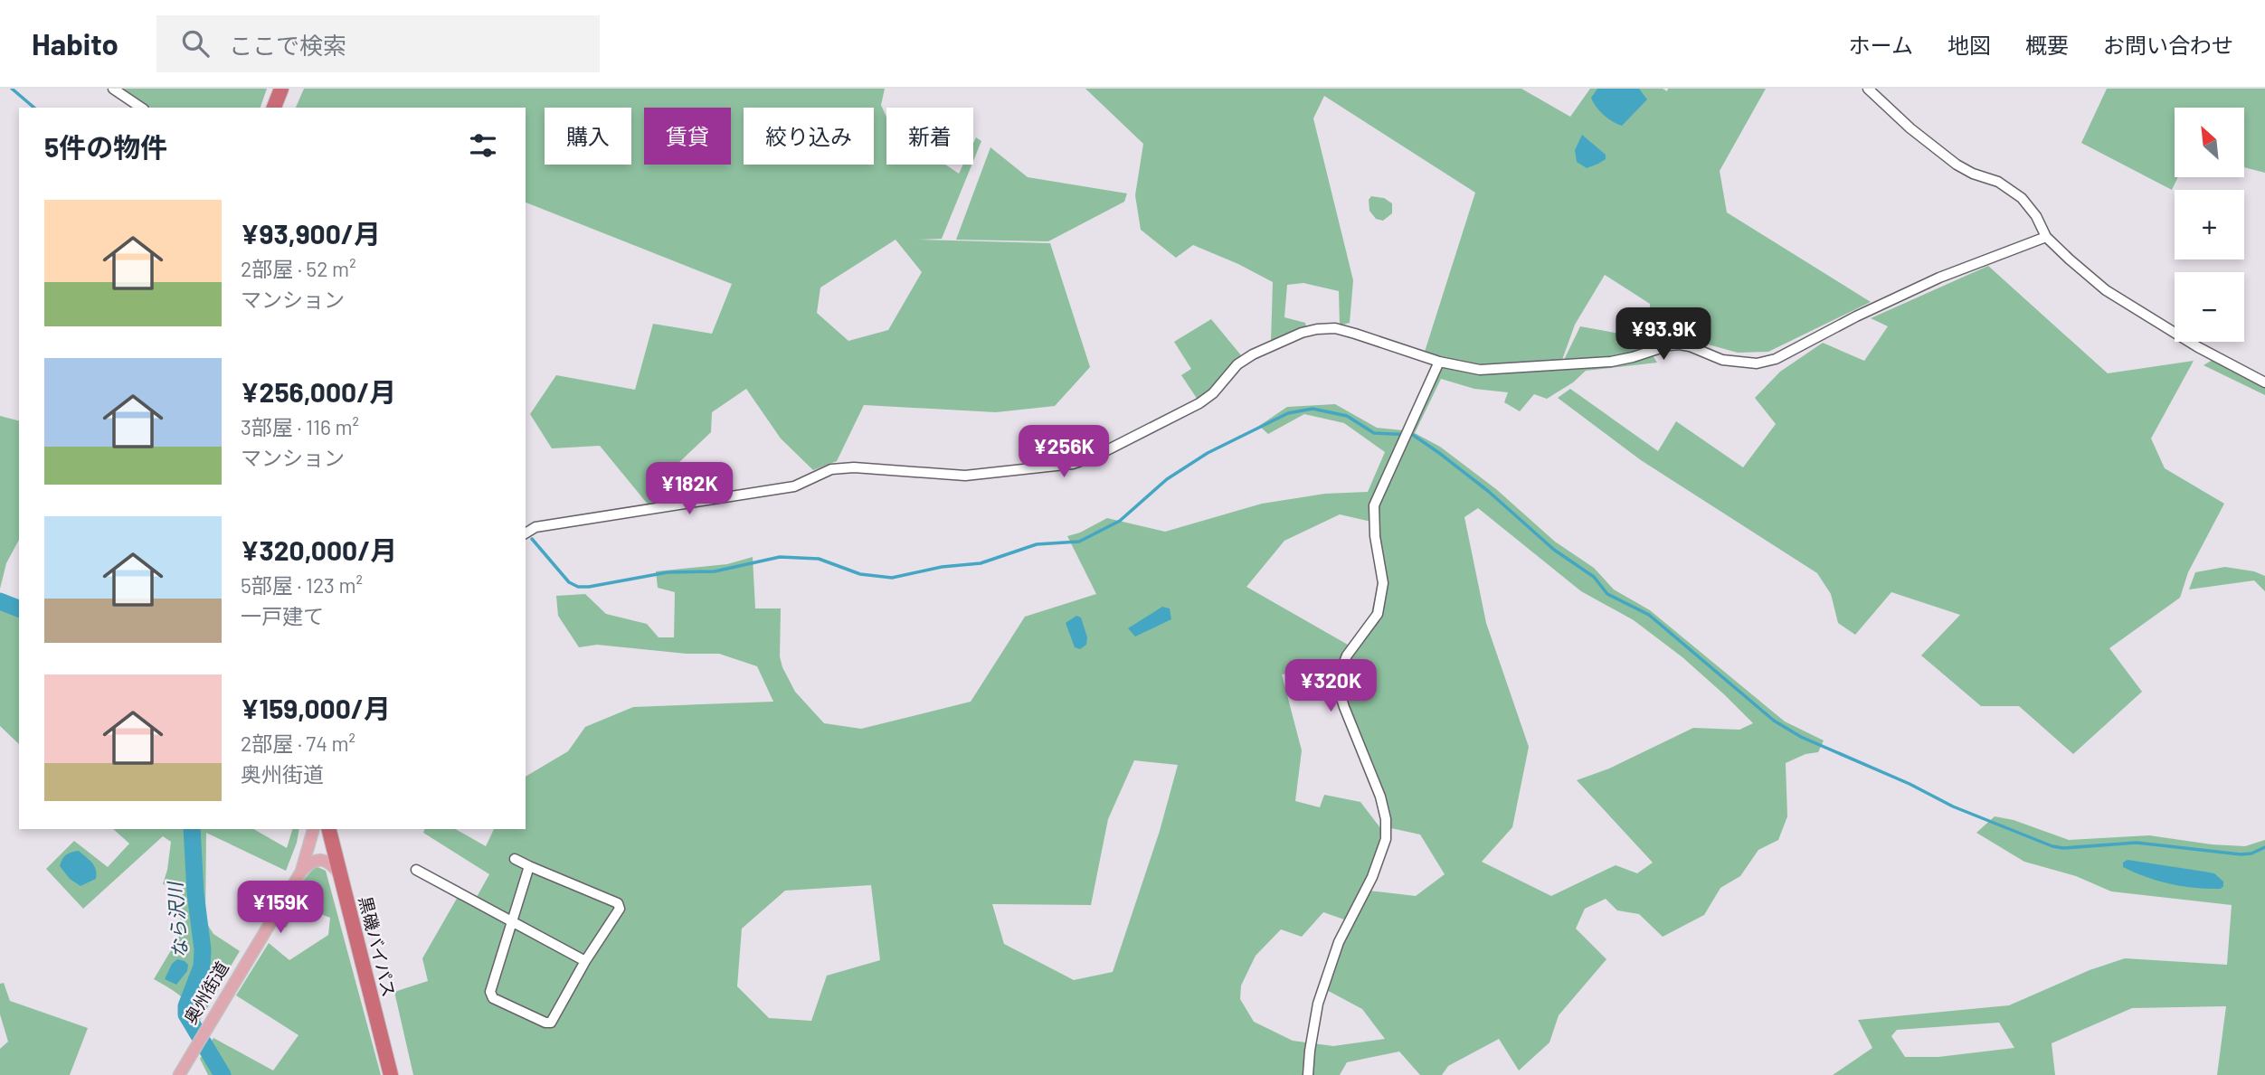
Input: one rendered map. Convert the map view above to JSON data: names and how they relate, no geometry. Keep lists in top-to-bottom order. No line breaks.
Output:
{"streets":{"highway":["黒磯バイパス"],"main road":["奥州街道"]},"water":["なら沢川"],"north":"top left","page":{"header":"Habito","search":"ここで検索","nav":["ホーム","地図","概要","お問い合わせ"],"map_buttons":["+","−"],"chip":["購入","賃貸","絞り込み","新着"],"heading":"5件の物件","list":[{"name":"¥93,900/月","note":"2部屋 · 52 m² · マンション"},{"name":"¥256,000/月","note":"3部屋 · 116 m² · マンション"},{"name":"¥320,000/月","note":"5部屋 · 123 m² · 一戸建て"},{"name":"¥159,000/月","note":"2部屋 · 74 m² · 奥州街道"}],"price":["¥93.9K","¥256K","¥182K","¥320K","¥159K"]}}
